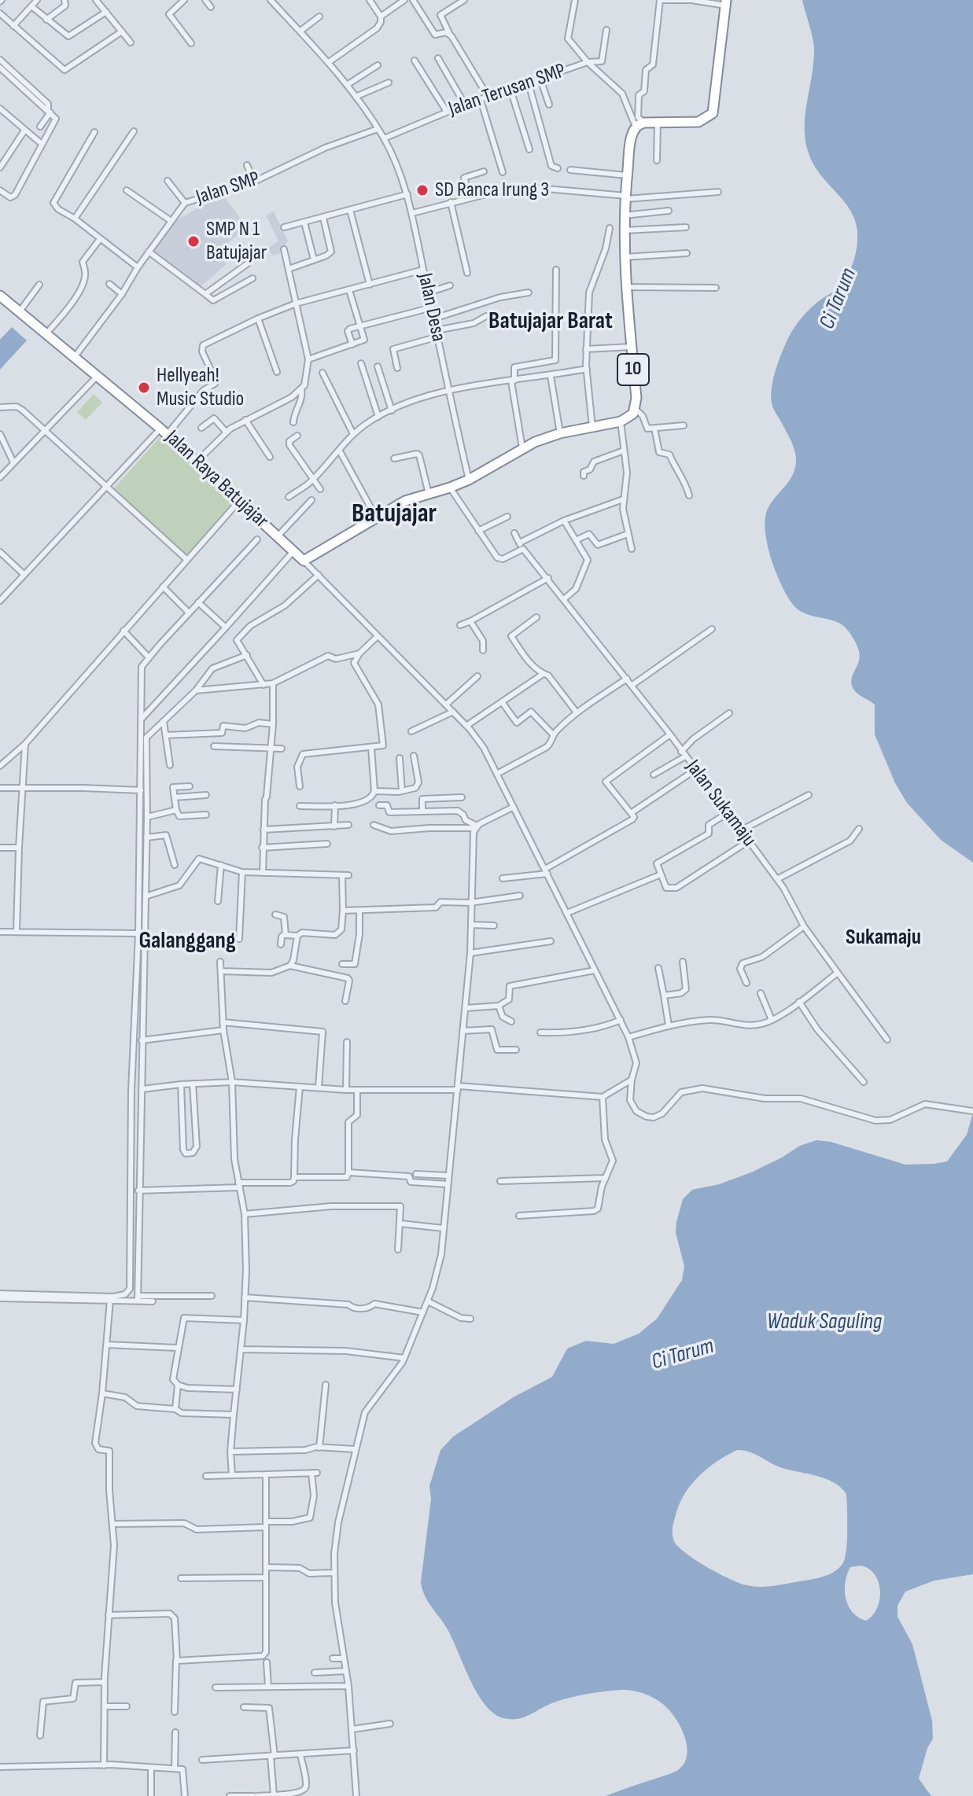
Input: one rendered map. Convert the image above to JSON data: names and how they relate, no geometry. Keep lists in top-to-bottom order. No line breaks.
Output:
{"streets":{"highway":["10","Jalan Raya Batujajar"],"street":["Jalan Terusan SMP","Jalan SMP","Jalan Desa","Jalan Sukamaju"]},"crossings":[["Jalan Terusan SMP","Jalan Desa"],["Jalan SMP","Jalan Desa"],["Jalan SMP","Jalan Raya Batujajar"],["Jalan Desa","10"],["10","Jalan Raya Batujajar"]],"districts":["Batujajar Barat","Batujajar","Sukamaju","Galanggang"],"water":["Ci Tarum","Waduk Saguling"],"places":["SD Ranca Irung 3","SMP N 1 Batujajar","Hellyeah! Music Studio"]}
